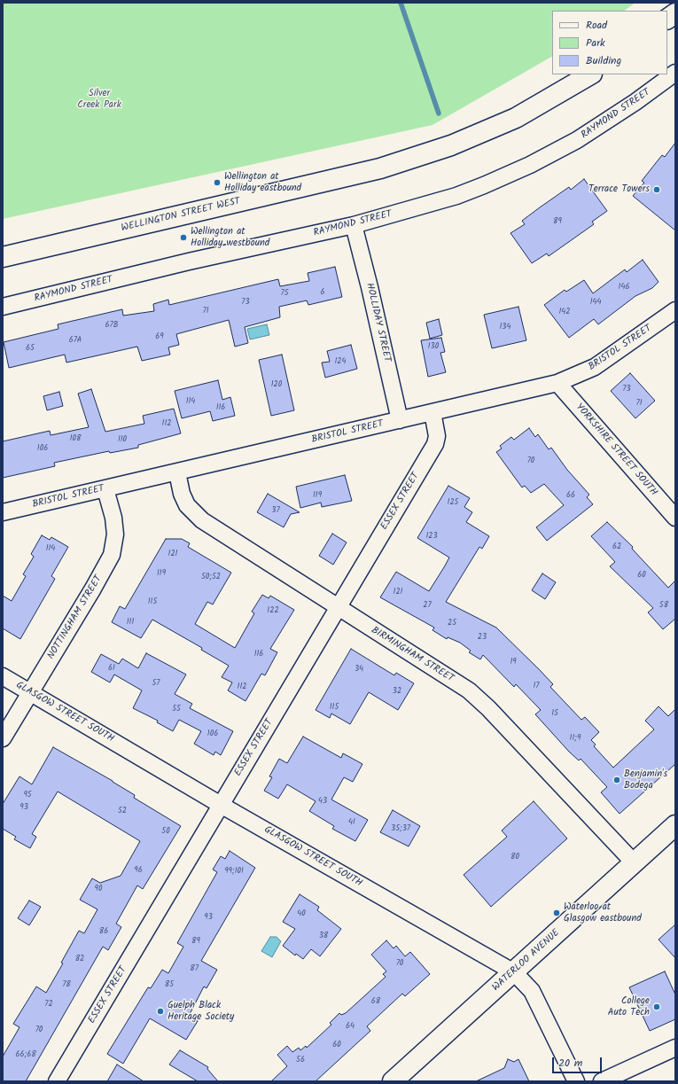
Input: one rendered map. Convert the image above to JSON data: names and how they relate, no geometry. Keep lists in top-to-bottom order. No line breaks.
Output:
{"streets":{"main road":["WELLINGTON STREET WEST","WATERLOO AVENUE"],"street":["RAYMOND STREET","HOLLIDAY STREET","BRISTOL STREET","YORKSHIRE STREET SOUTH","ESSEX STREET","NOTTINGHAM STREET","BIRMINGHAM STREET","GLASGOW STREET SOUTH"]},"crossings":[["RAYMOND STREET","HOLLIDAY STREET"],["HOLLIDAY STREET","BRISTOL STREET"],["BRISTOL STREET","YORKSHIRE STREET SOUTH"],["BRISTOL STREET","ESSEX STREET"],["BRISTOL STREET","NOTTINGHAM STREET"],["BRISTOL STREET","BIRMINGHAM STREET"],["ESSEX STREET","BIRMINGHAM STREET"],["ESSEX STREET","GLASGOW STREET SOUTH"],["NOTTINGHAM STREET","GLASGOW STREET SOUTH"],["BIRMINGHAM STREET","WATERLOO AVENUE"],["GLASGOW STREET SOUTH","WATERLOO AVENUE"]],"parks":["Silver Creek Park"],"places":["Wellington at Holliday eastbound","Terrace Towers","Wellington at Holliday westbound","Benjamin's Bodega","Waterloo at Glasgow eastbound","College Auto Tech","Guelph Black Heritage Society"],"house_numbers":["89","146","6","75","73","144","71","142","67B","134","69","67A","130","65","124","120","73","114","71","116","112","108","110","106","70","119","66","125","37","123","62","114","121","119","60","50;52","121","115","27","58","122","111","25","23","116","19","61","34","57","17","112","32","115","55","15","106","11;9","95","43","93","52","41","35;37","50","80","96","99;101","90","40","93","86","38","89","82","70","87","78","85","68","72","64","70","60","66;68","56"],"legend":["Road","Park","Building"],"scale_bar":"20 m"}
